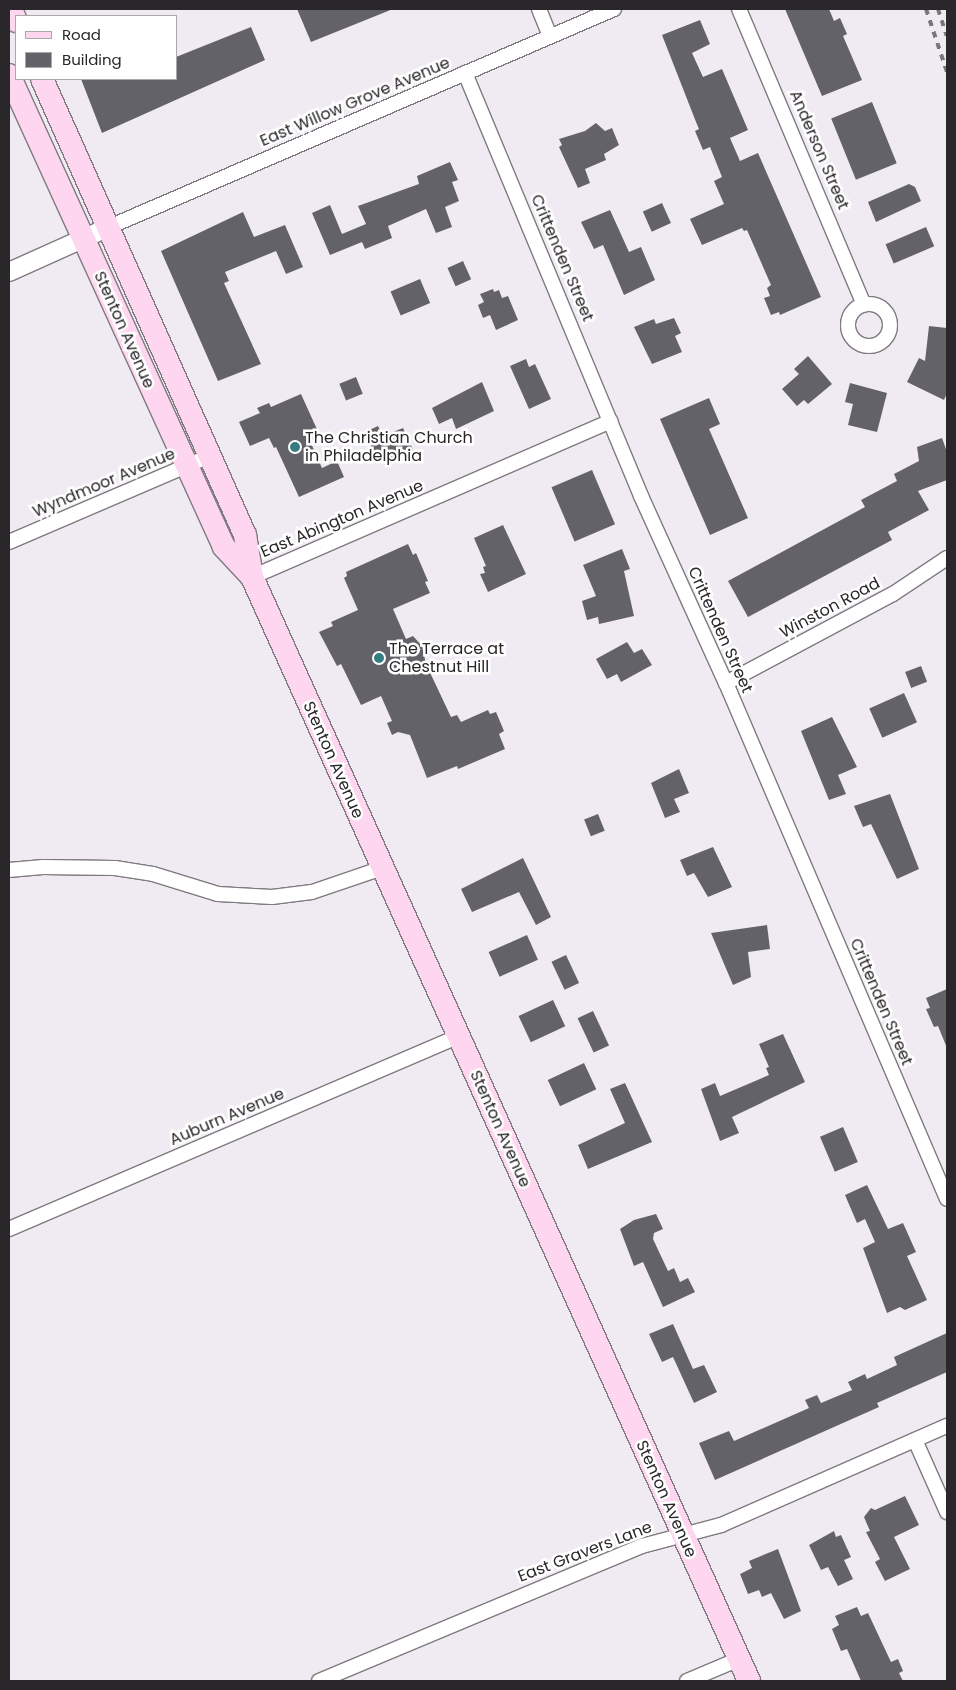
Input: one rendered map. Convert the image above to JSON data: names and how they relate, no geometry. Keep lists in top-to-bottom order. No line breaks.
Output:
{"streets":{"main road":["Stenton Avenue"],"street":["East Willow Grove Avenue","Anderson Street","Crittenden Street","Wyndmoor Avenue","East Abington Avenue","Winston Road","Auburn Avenue","East Gravers Lane"]},"crossings":[["East Willow Grove Avenue","Crittenden Street"],["East Willow Grove Avenue","Stenton Avenue"],["Crittenden Street","East Abington Avenue"],["Crittenden Street","Winston Road"],["Stenton Avenue","Wyndmoor Avenue"],["Stenton Avenue","East Abington Avenue"],["Stenton Avenue","Auburn Avenue"],["Stenton Avenue","East Gravers Lane"]],"places":["The Christian Church in Philadelphia","The Terrace at Chestnut Hill"],"legend":["Road","Building"]}
